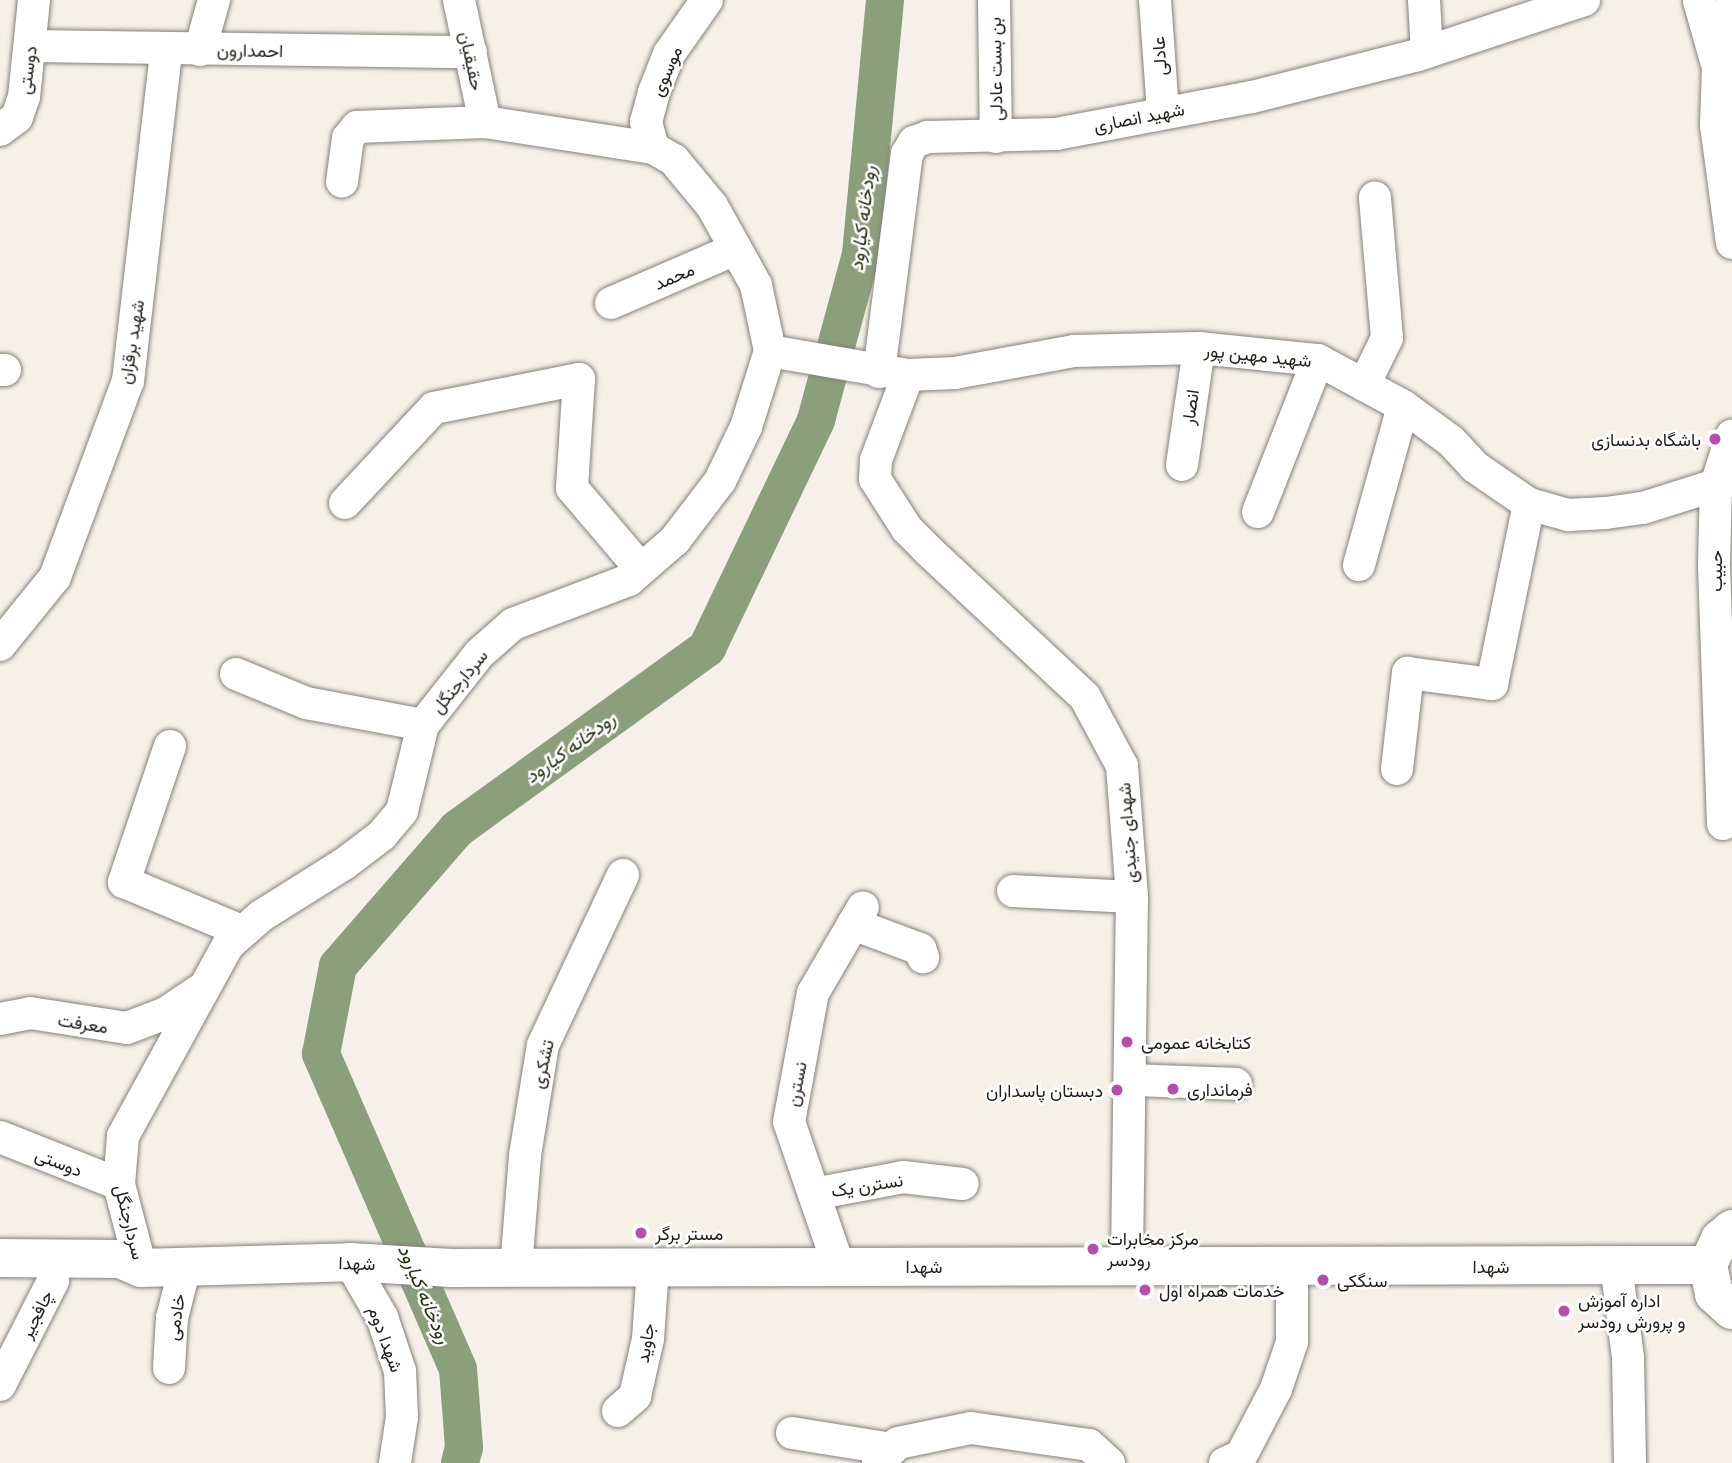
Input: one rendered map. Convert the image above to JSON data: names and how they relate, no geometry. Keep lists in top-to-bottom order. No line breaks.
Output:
{"streets":{"main road":["شهدا"],"street":["احمدارون","عادلی","حقیقیان","بن بست عادلی","دوستی","موسوی","شهید انصاری","محمد","شهید برقزان","شهید مهین پور","انصار","حبیب","سردارجنگل","شهدای جنیدی","معرفت","تشکری","نسترن","نسترن یک","چافجیر","خادمی","شهدا دوم","جاوید"]},"crossings":[["احمدارون","حقیقیان"],["احمدارون","دوستی"],["احمدارون","شهید برقزان"],["عادلی","شهید انصاری"],["بن بست عادلی","شهید انصاری"],["دوستی","سردارجنگل"],["موسوی","سردارجنگل"],["شهید انصاری","شهید مهین پور"],["شهید انصاری","شهدای جنیدی"],["محمد","سردارجنگل"],["شهید مهین پور","انصار"],["شهید مهین پور","حبیب"],["شهید مهین پور","سردارجنگل"],["شهید مهین پور","شهدای جنیدی"],["سردارجنگل","معرفت"],["سردارجنگل","شهدا"],["شهدای جنیدی","شهدا"],["تشکری","شهدا"],["نسترن","نسترن یک"],["نسترن","شهدا"],["شهدا","چافجیر"],["شهدا","خادمی"],["شهدا","شهدا دوم"],["شهدا","جاوید"]],"water":["رودخانه کیارود"],"places":["باشگاه بدنسازى","کتابخانه عمومى","فرماندارى","دبستان پاسداران","مستر برگر","مرکز مخابرات رودسر","سنگکى","خدمات همراه اول","اداره آموزش و پرورش رودسر"]}
